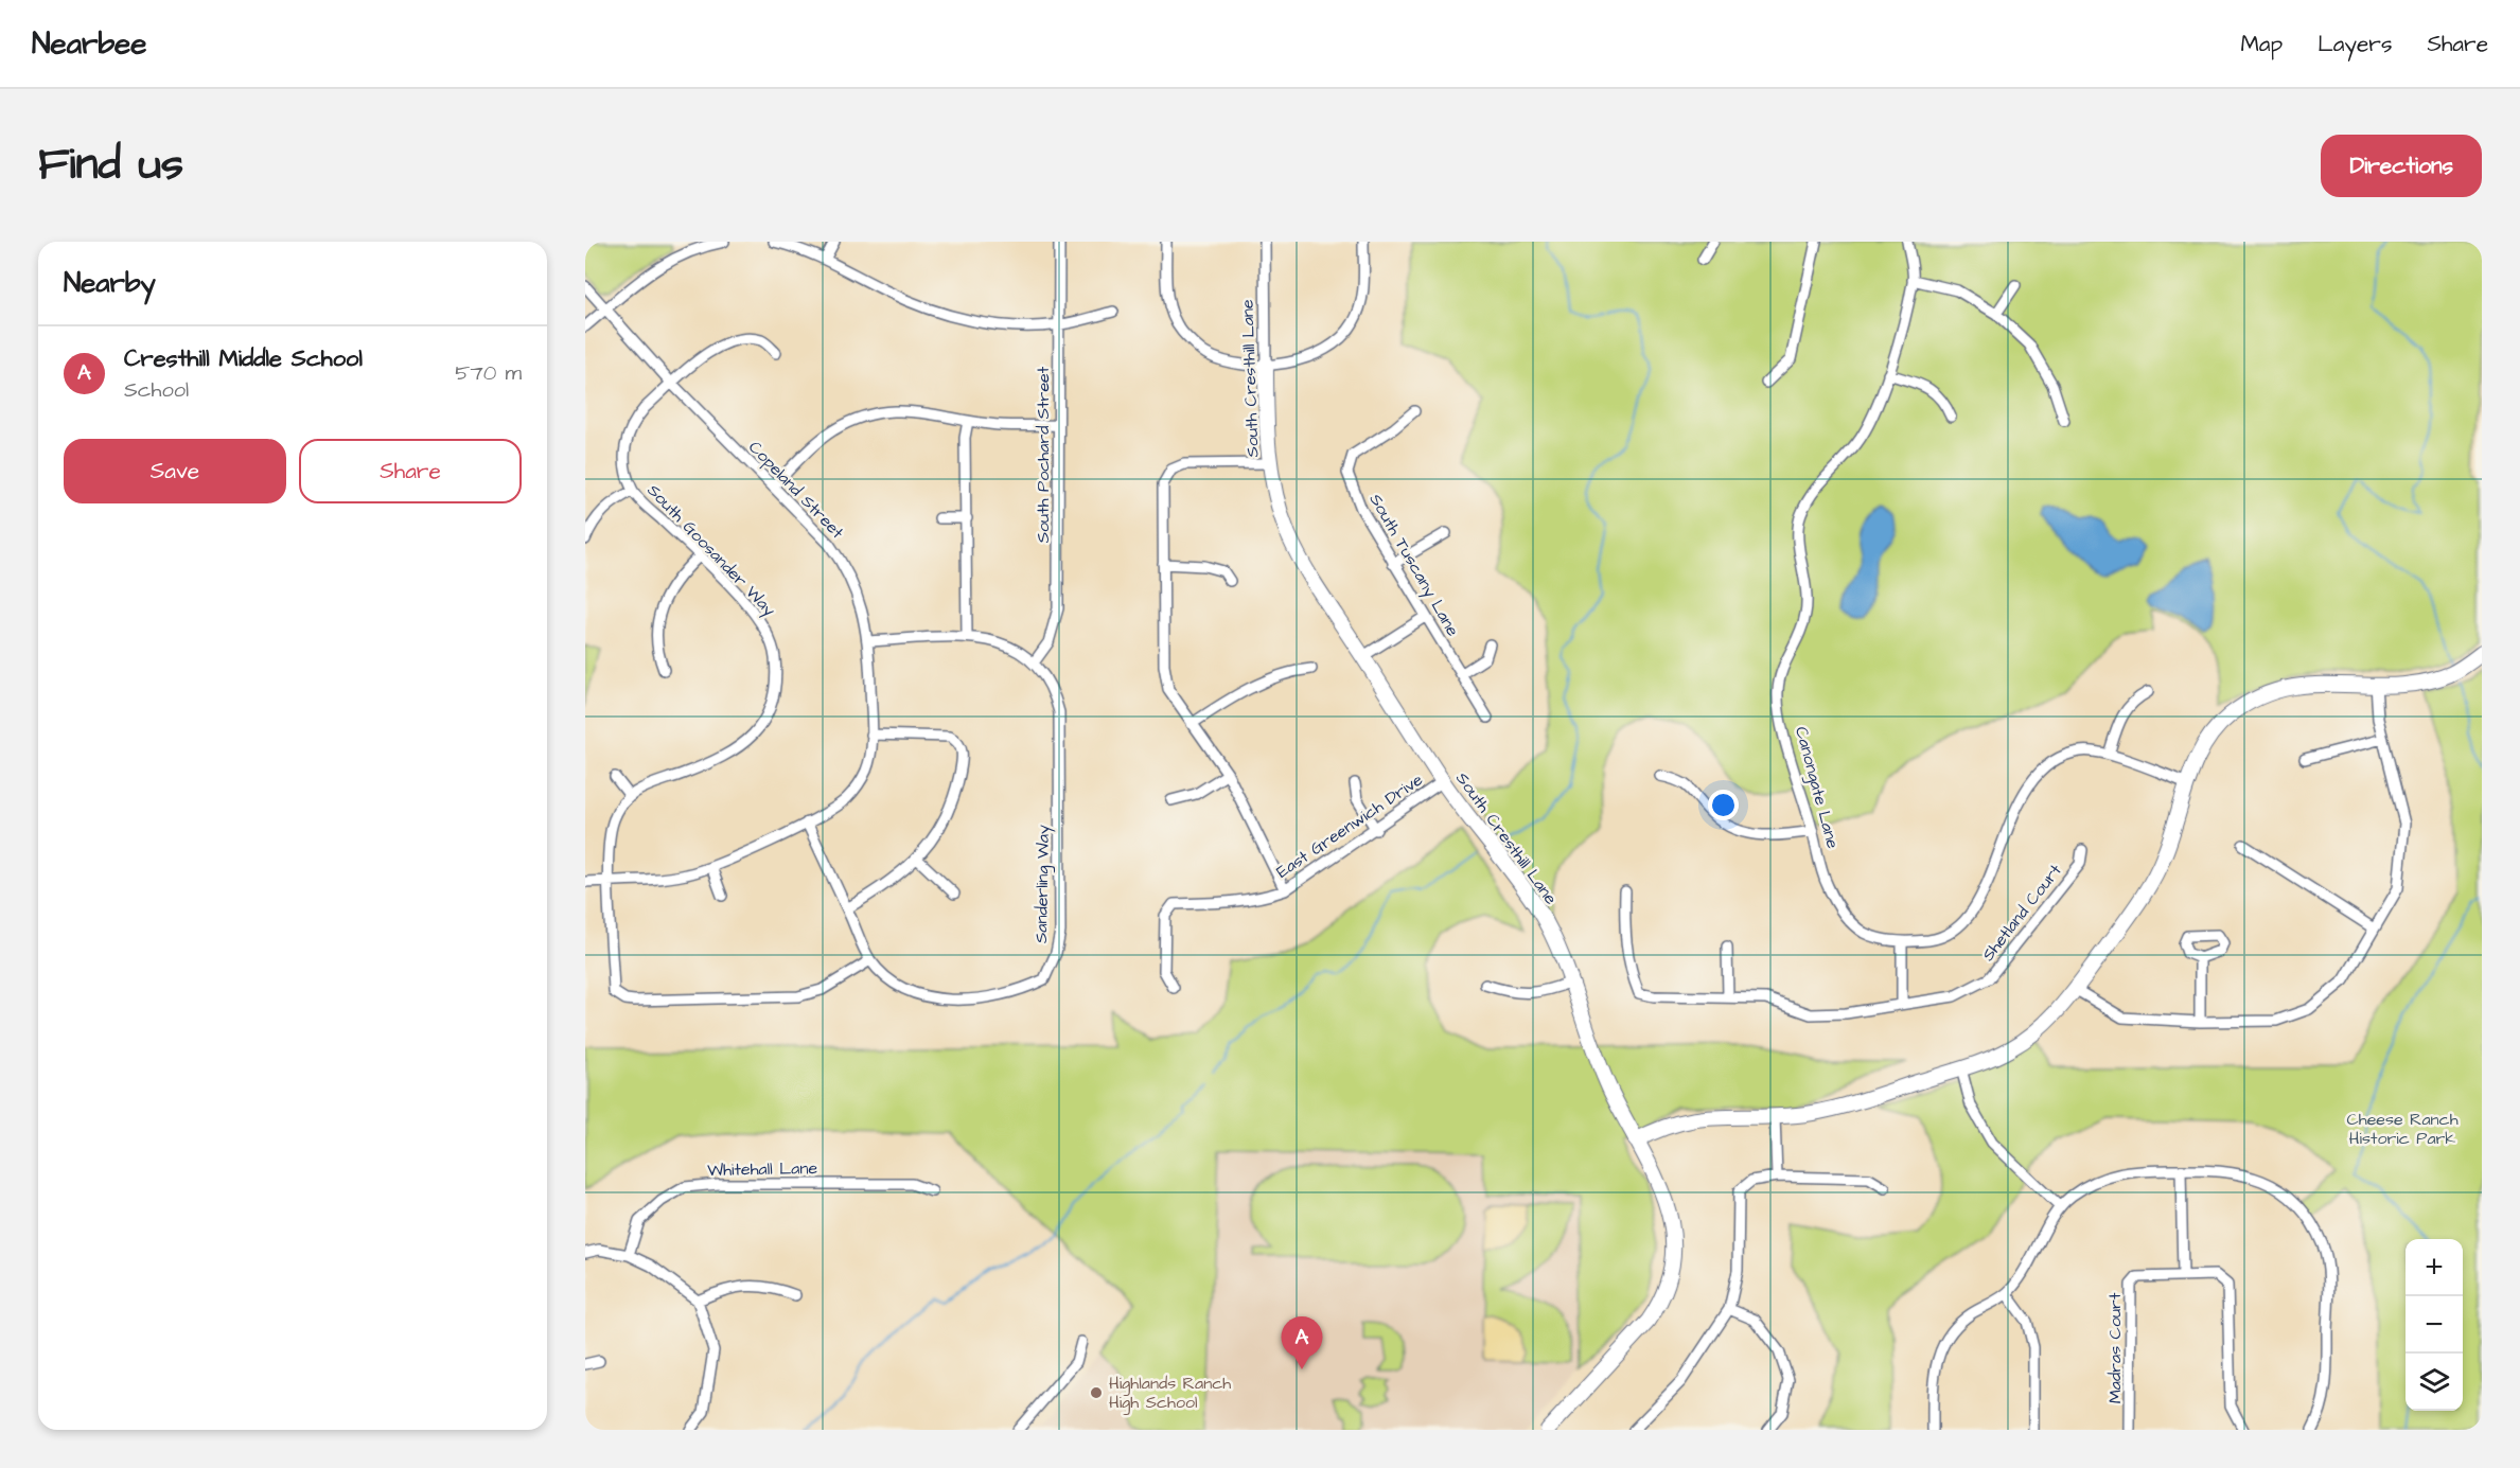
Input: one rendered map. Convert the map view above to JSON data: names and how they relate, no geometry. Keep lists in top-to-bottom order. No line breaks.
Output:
{"streets":{"street":["South Cresthill Lane","South Pochard Street","Copeland Street","South Goosander Way","South Tuscany Lane","Canongate Lane","East Greenwich Drive","Sanderling Way","Shetland Court","Whitehall Lane","Madras Court"]},"crossings":[["South Cresthill Lane","East Greenwich Drive"],["South Pochard Street","Sanderling Way"],["Copeland Street","South Goosander Way"],["Copeland Street","Sanderling Way"]],"parks":["Cheese Ranch Historic Park"],"places":["Highlands Ranch High School"],"page":{"header":"Nearbee","nav":["Map","Layers","Share"],"title":"Find us","buttons":["Directions",["Save","Share"]],"heading":"Nearby","list":[{"mark":"A","name":"Cresthill Middle School","note":"School","value":"570 m"}],"map_buttons":["+","−"],"pins":"A"}}
